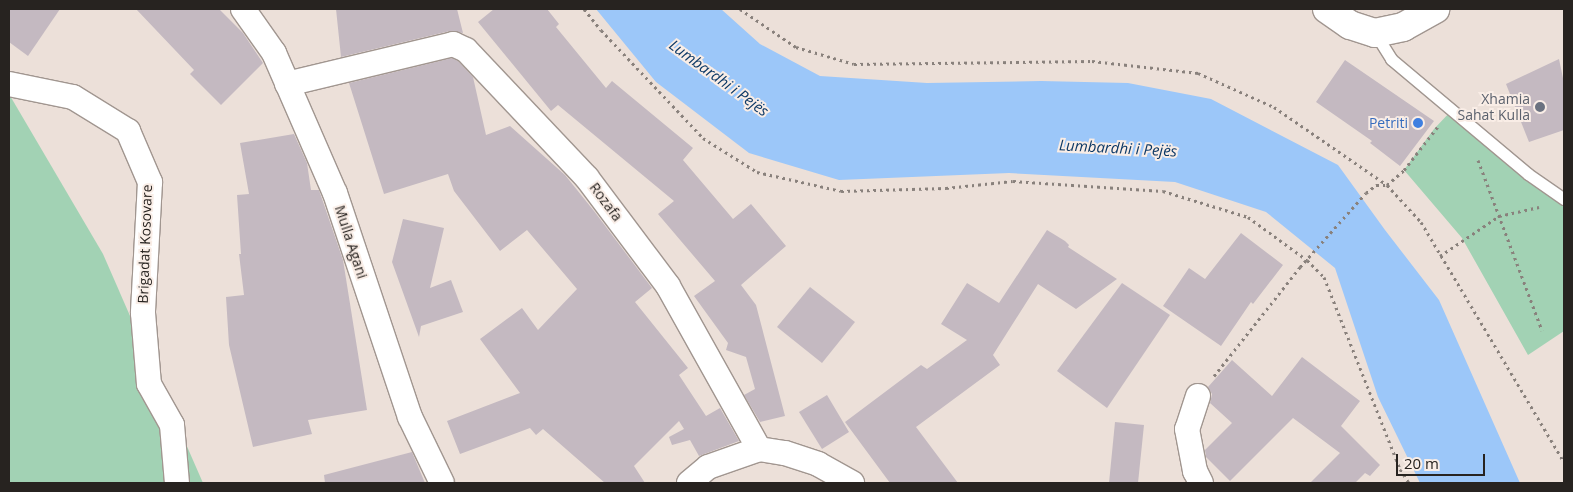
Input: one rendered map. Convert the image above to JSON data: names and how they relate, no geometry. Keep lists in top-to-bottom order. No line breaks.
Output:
{"streets":{"street":["Rozafa","Mulla Agani","Brigadat Kosovare"]},"crossings":[["Rozafa","Mulla Agani"]],"water":["Lumbardhi i Pejës"],"places":["Xhamia Sahat Kulla","Petriti"],"scale_bar":"20 m"}
